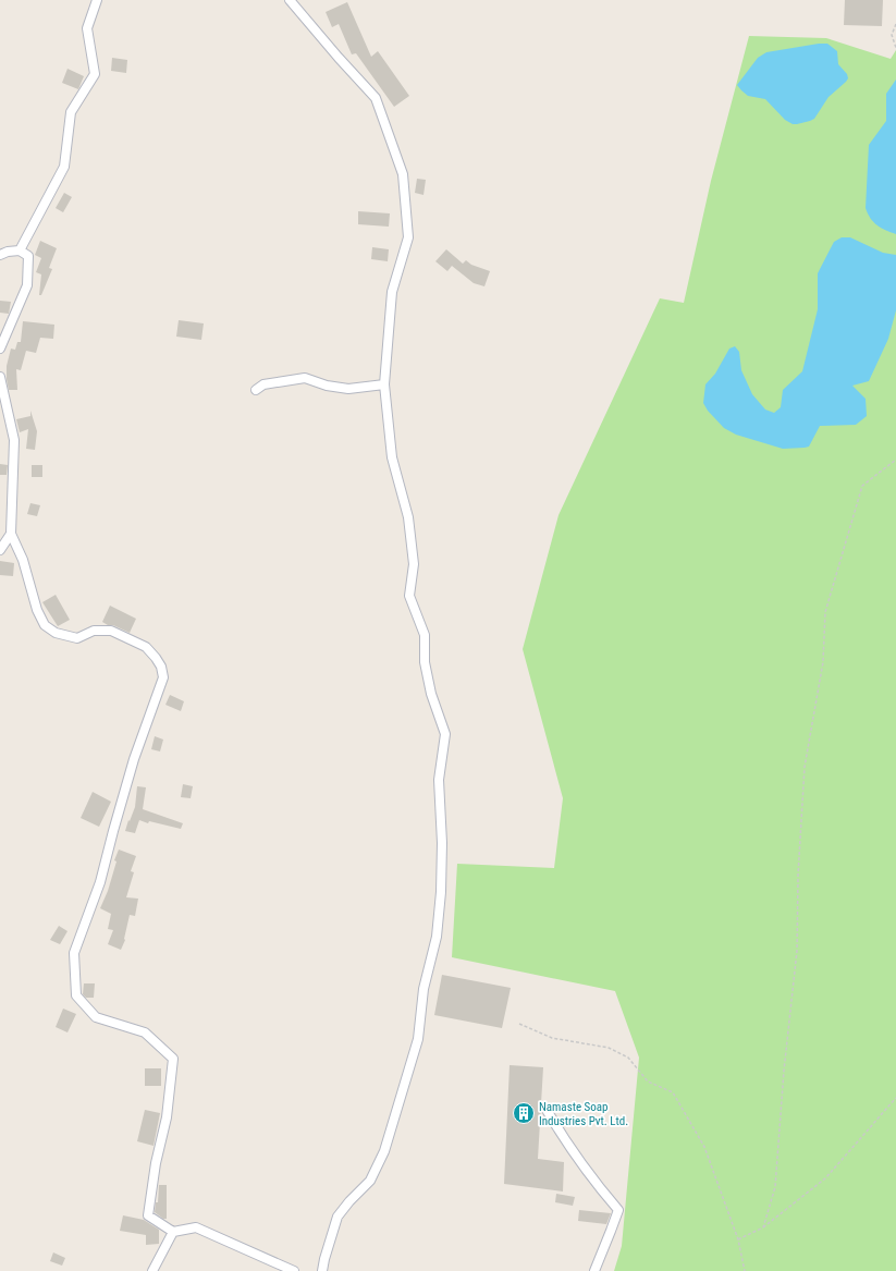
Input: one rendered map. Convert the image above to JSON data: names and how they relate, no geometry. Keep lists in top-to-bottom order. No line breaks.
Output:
{"places":{"building":["Namaste Soap Industries Pvt. Ltd."]}}
